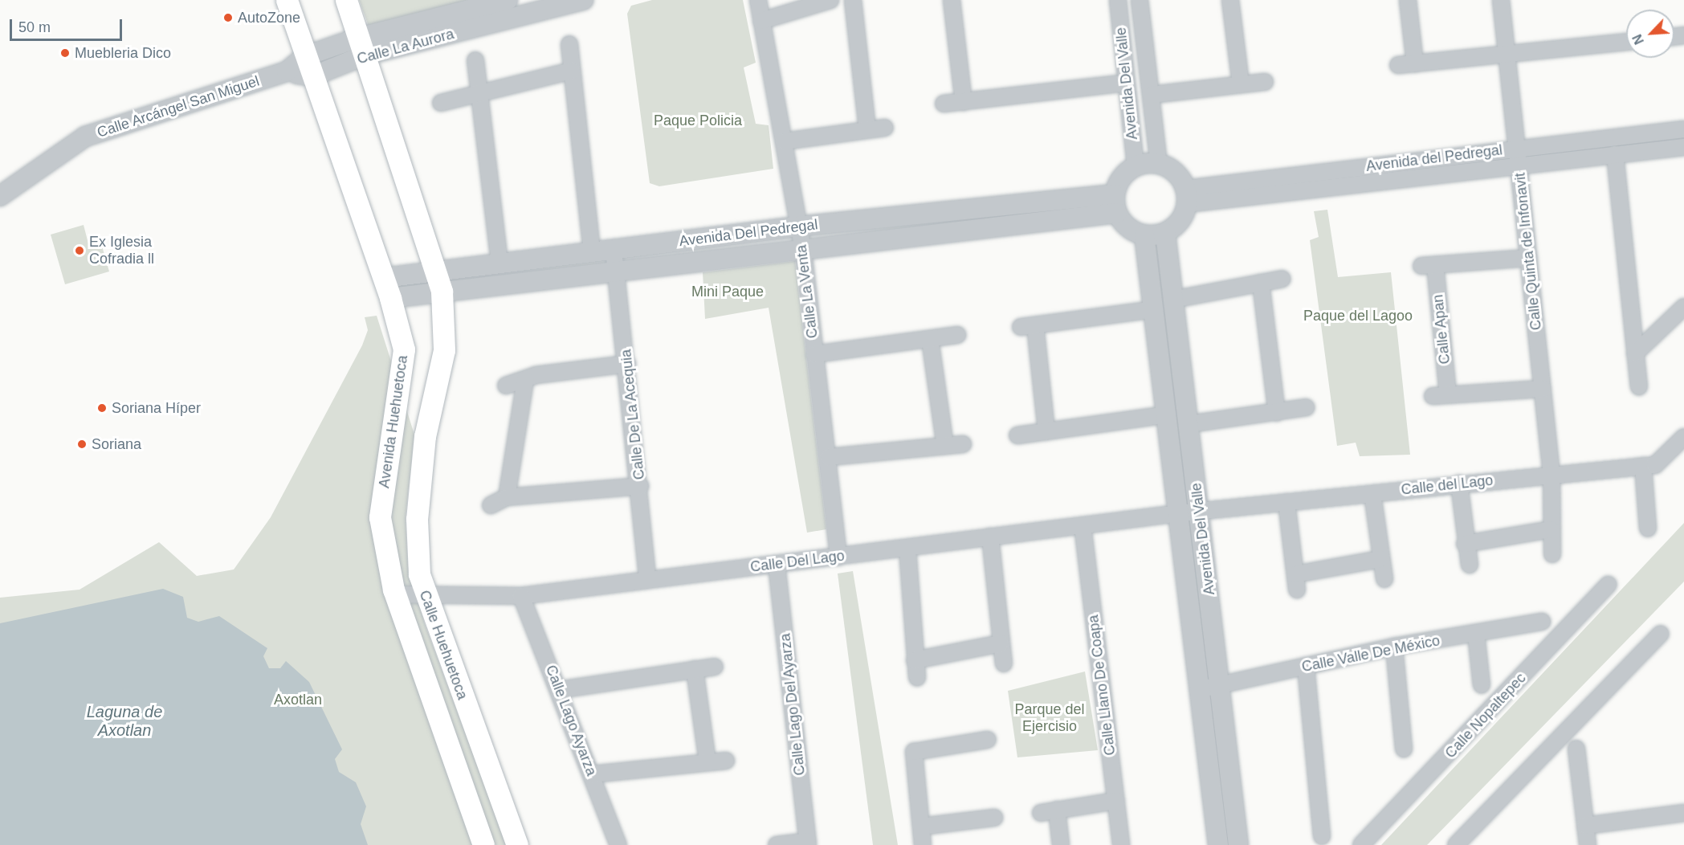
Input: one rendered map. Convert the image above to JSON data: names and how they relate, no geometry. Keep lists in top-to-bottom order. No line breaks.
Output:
{"streets":{"main road":["Avenida Huehuetoca","Calle Huehuetoca"],"street":["Calle La Aurora","Avenida Del Valle","Calle Arcángel San Miguel","Avenida del Pedregal","Avenida Del Pedregal","Calle Quinta de Infonavit","Calle La Venta","Calle Apan","Calle De La Acequia","Calle del Lago","Calle Del Lago","Calle Valle De México","Calle Llano De Coapa","Calle Lago Del Ayarza","Calle Nopaltepec","Calle Lago Ayarza"]},"crossings":[["Calle La Aurora","Calle Arcángel San Miguel"],["Calle La Aurora","Avenida Huehuetoca"],["Avenida Del Valle","Avenida del Pedregal"],["Avenida Del Valle","Avenida Del Pedregal"],["Avenida Del Valle","Calle del Lago"],["Avenida Del Valle","Calle Del Lago"],["Avenida Del Valle","Calle Valle De México"],["Avenida del Pedregal","Avenida Del Pedregal"],["Avenida del Pedregal","Calle Quinta de Infonavit"],["Avenida Del Pedregal","Calle La Venta"],["Avenida Del Pedregal","Calle De La Acequia"],["Avenida Del Pedregal","Avenida Huehuetoca"],["Avenida Del Pedregal","Calle Huehuetoca"],["Calle Quinta de Infonavit","Calle Apan"],["Calle Quinta de Infonavit","Calle del Lago"],["Calle La Venta","Calle Del Lago"],["Calle De La Acequia","Calle Del Lago"],["Avenida Huehuetoca","Calle Del Lago"],["Calle del Lago","Calle Del Lago"],["Calle Del Lago","Calle Huehuetoca"],["Calle Del Lago","Calle Llano De Coapa"],["Calle Del Lago","Calle Lago Del Ayarza"],["Calle Del Lago","Calle Lago Ayarza"]],"water":["Laguna de Axotlan"],"parks":["Paque Policia","Mini Paque","Paque del Lagoo","Axotlan","Parque del Ejercisio"],"places":["AutoZone","Muebleria Dico","Ex Iglesia Cofradia ll","Soriana Híper","Soriana"],"scale_bar":"50 m","north":"bottom left"}
